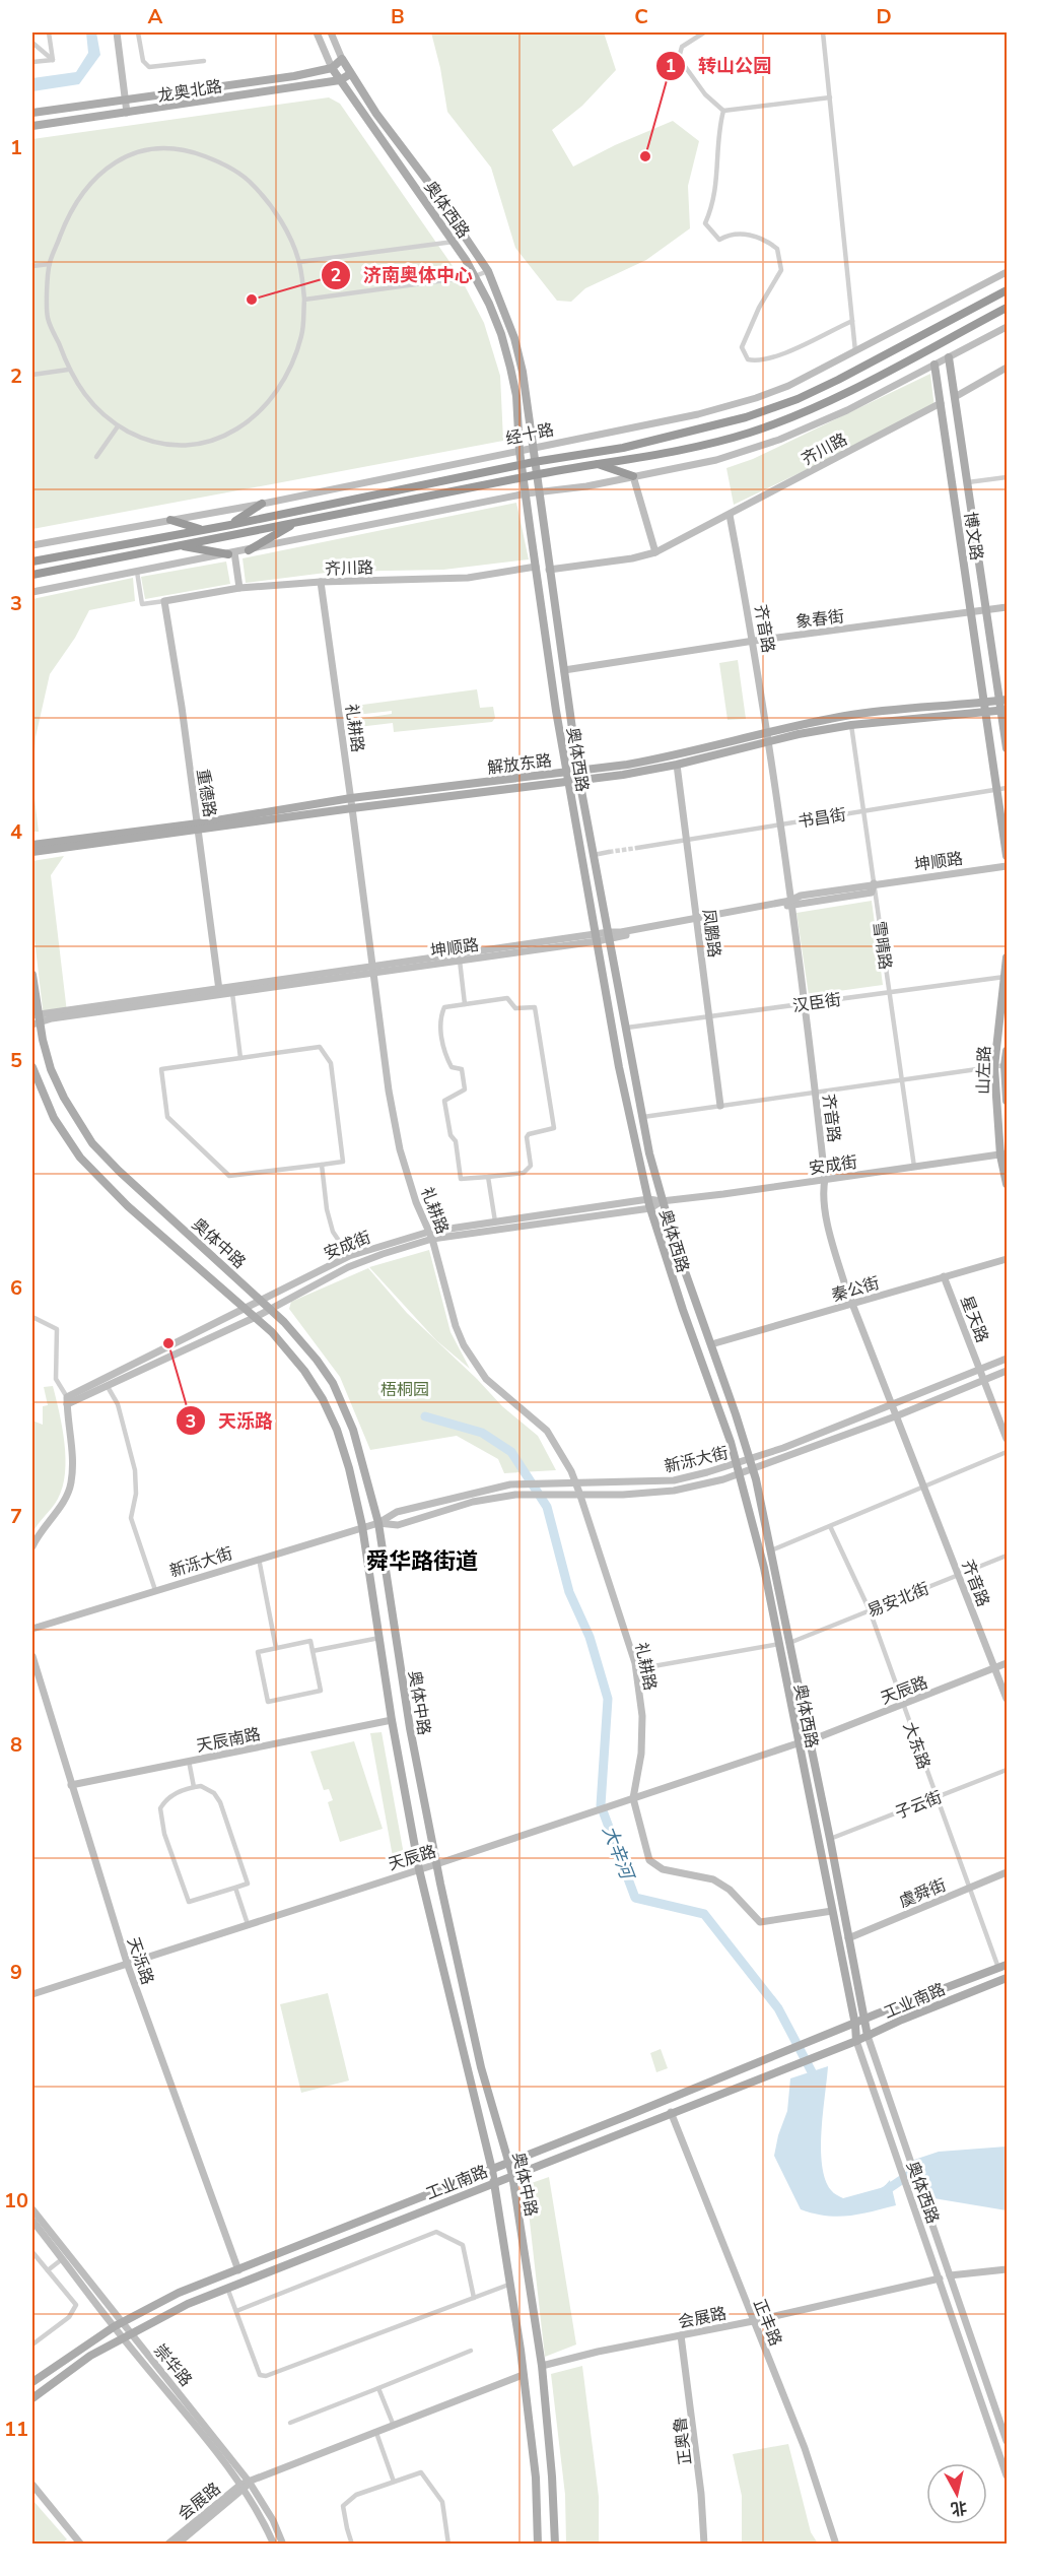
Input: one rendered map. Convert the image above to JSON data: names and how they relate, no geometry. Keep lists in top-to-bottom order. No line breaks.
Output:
{"streets":{"highway":["经十路"],"main road":["龙奥北路","奥体西路","博文路","解放东路","山左路","奥体中路","工业南路"],"street":["齐川路","象春街","齐音路","礼耕路","重德路","书昌街","坤顺路","凤鹏路","雪晴路","汉臣街","安成街","秦公街","星天路","新泺大街","易安北街","天辰路","天辰南路","大东路","子云街","虞舜街","天泺路","会展路","正丰路","崇华路","正奥鲁"]},"crossings":[["龙奥北路","奥体西路"],["奥体西路","经十路"],["奥体西路","齐川路"],["奥体西路","象春街"],["奥体西路","解放东路"],["奥体西路","坤顺路"],["奥体西路","汉臣街"],["奥体西路","安成街"],["奥体西路","秦公街"],["奥体西路","新泺大街"],["奥体西路","易安北街"],["奥体西路","天辰路"],["奥体西路","子云街"],["奥体西路","虞舜街"],["奥体西路","工业南路"],["奥体西路","会展路"],["齐川路","博文路"],["齐川路","齐音路"],["齐川路","礼耕路"],["齐川路","重德路"],["博文路","象春街"],["博文路","解放东路"],["象春街","齐音路"],["齐音路","解放东路"],["齐音路","书昌街"],["齐音路","坤顺路"],["齐音路","汉臣街"],["齐音路","安成街"],["齐音路","秦公街"],["齐音路","新泺大街"],["齐音路","易安北街"],["齐音路","天辰路"],["礼耕路","解放东路"],["礼耕路","坤顺路"],["礼耕路","安成街"],["礼耕路","新泺大街"],["礼耕路","天辰路"],["解放东路","重德路"],["解放东路","凤鹏路"],["解放东路","雪晴路"],["重德路","坤顺路"],["书昌街","凤鹏路"],["书昌街","雪晴路"],["坤顺路","凤鹏路"],["坤顺路","雪晴路"],["坤顺路","奥体中路"],["凤鹏路","汉臣街"],["雪晴路","汉臣街"],["雪晴路","安成街"],["汉臣街","山左路"],["山左路","安成街"],["安成街","奥体中路"],["奥体中路","新泺大街"],["奥体中路","天辰路"],["奥体中路","天辰南路"],["奥体中路","工业南路"],["奥体中路","会展路"],["秦公街","星天路"],["星天路","新泺大街"],["易安北街","大东路"],["天辰路","大东路"],["天辰路","天泺路"],["天辰南路","天泺路"],["大东路","子云街"],["大东路","虞舜街"],["大东路","工业南路"],["天泺路","工业南路"],["工业南路","正丰路"],["工业南路","崇华路"],["会展路","正丰路"],["会展路","崇华路"],["会展路","正奥鲁"]],"districts":["舜华路街道"],"water":["大辛河"],"parks":["梧桐园"],"places":["转山公园","济南奥体中心","天泺路"],"north":"bottom","grid":{"columns":["A","B","C","D"],"rows":["1","2","3","4","5","6","7","8","9","10","11"]}}
